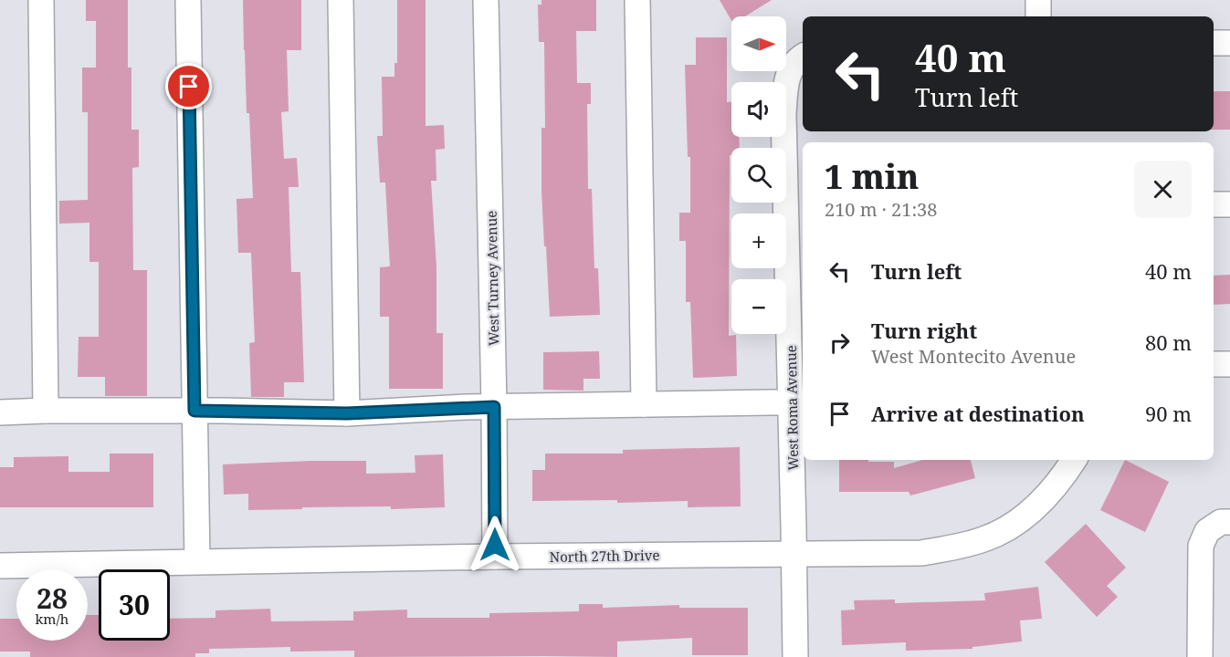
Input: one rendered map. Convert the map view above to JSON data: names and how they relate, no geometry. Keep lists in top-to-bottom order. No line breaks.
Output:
{"streets":{"street":["West Turney Avenue","West Roma Avenue","North 27th Drive"]},"crossings":[["West Turney Avenue","North 27th Drive"],["West Roma Avenue","North 27th Drive"]],"north":"right","page":{"map_buttons":["+","−"],"turn":["40 m","Turn left"],"heading":["1 min","210 m · 21:38"],"list":[{"name":"Turn left","value":"40 m"},{"name":"Turn right","note":"West Montecito Avenue","value":"80 m"},{"name":"Arrive at destination","value":"90 m"}],"speed":"28 km/h","limit":"30"}}
